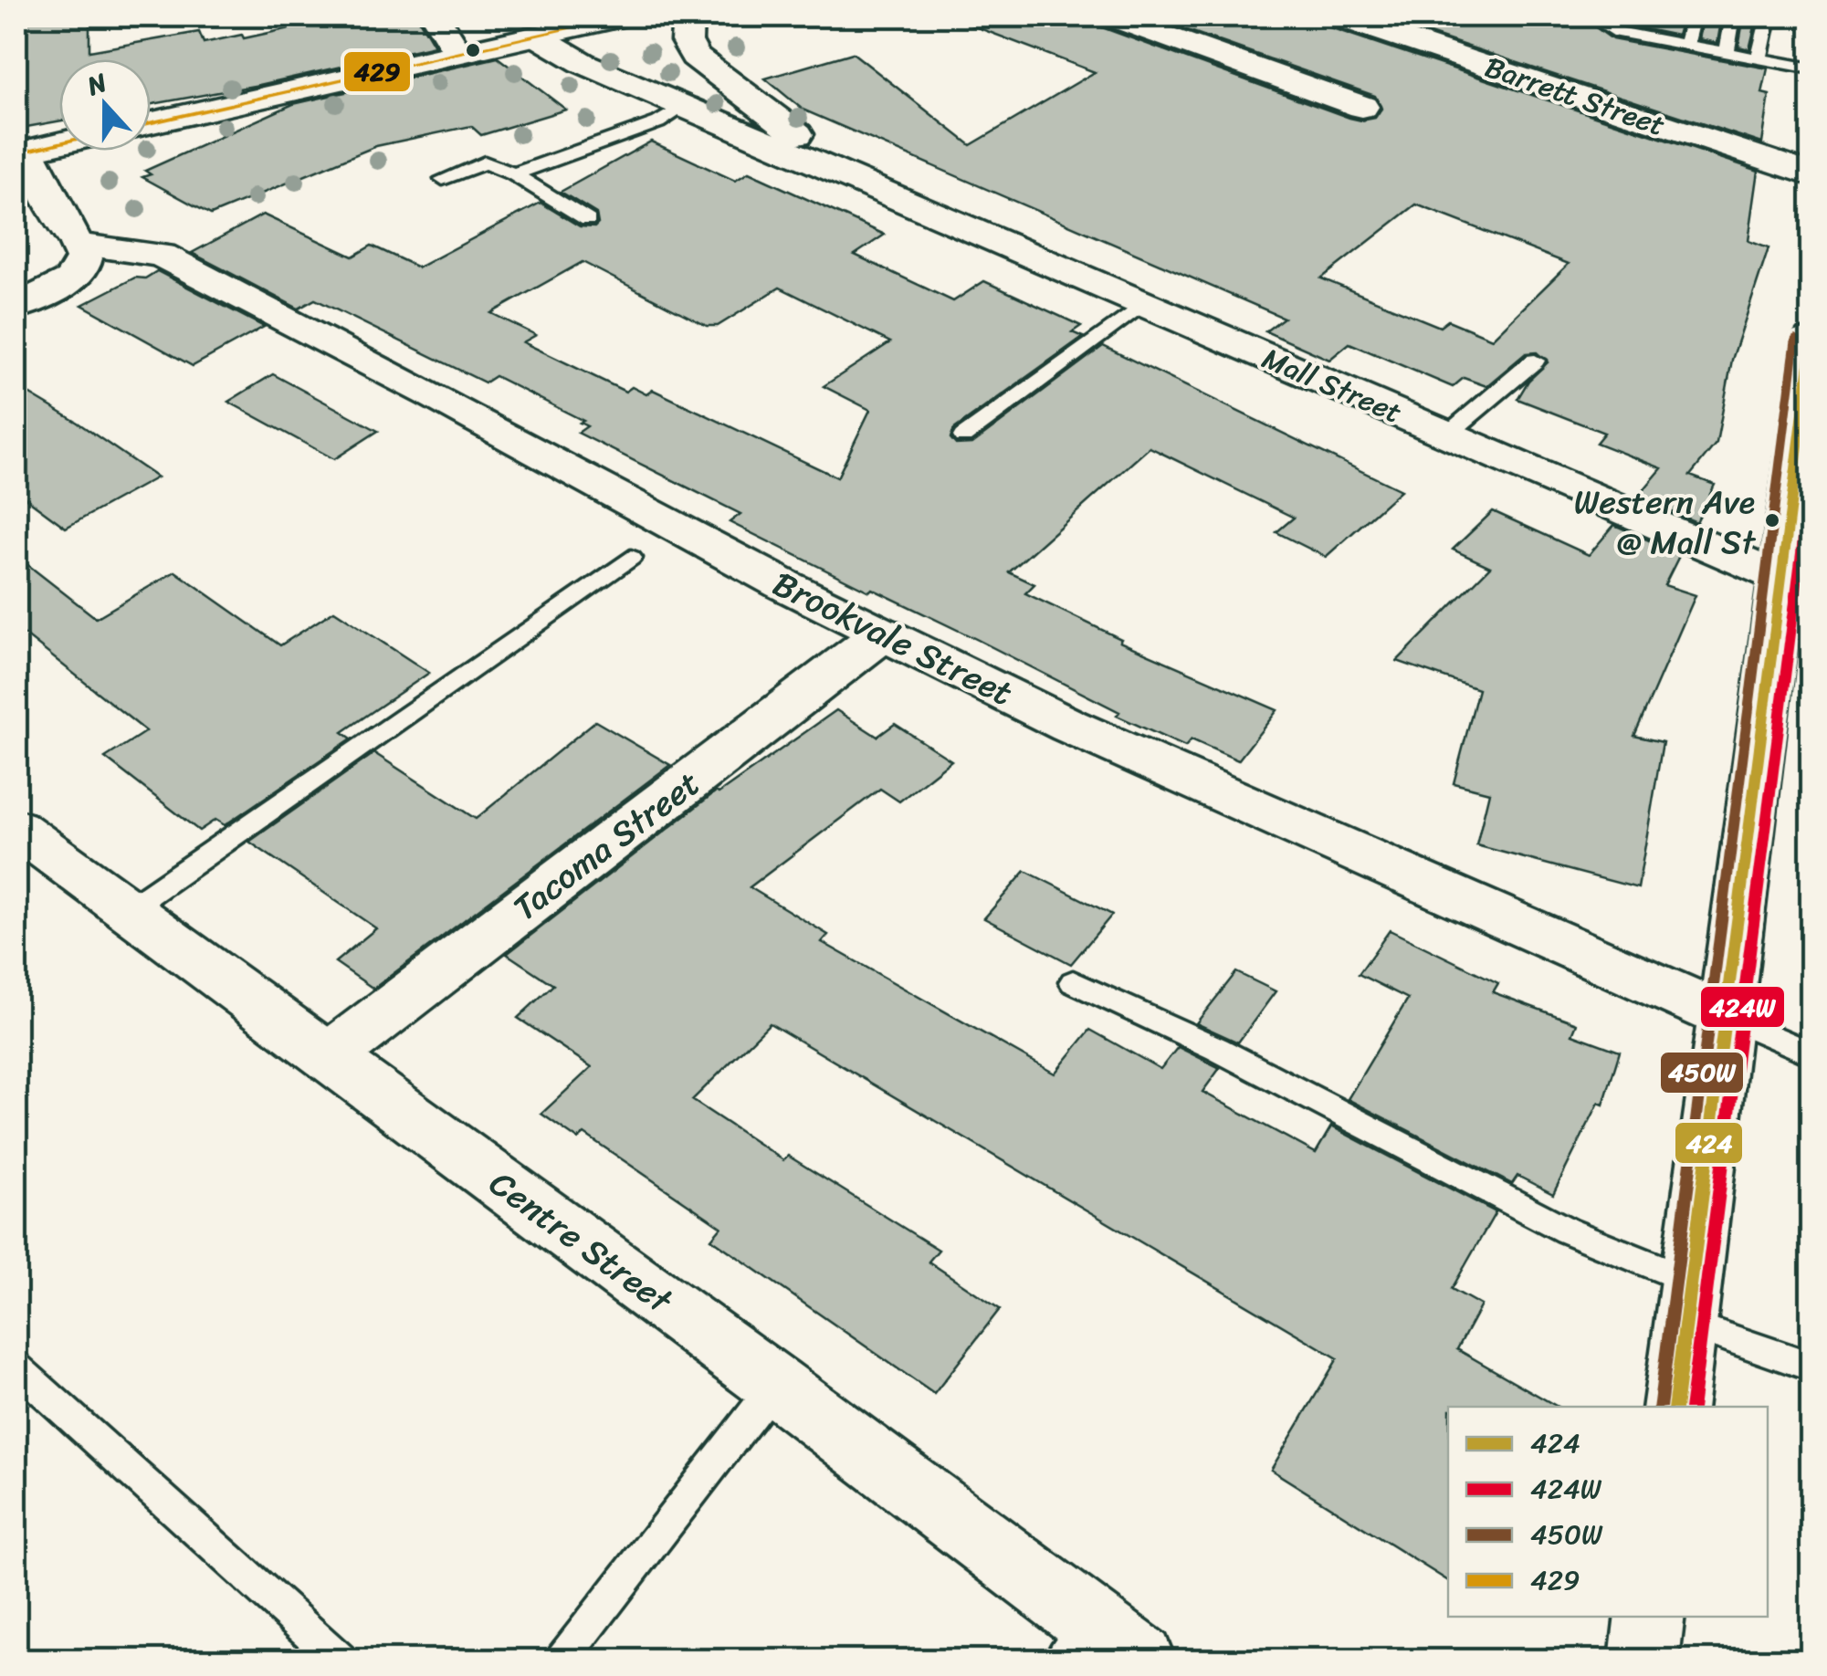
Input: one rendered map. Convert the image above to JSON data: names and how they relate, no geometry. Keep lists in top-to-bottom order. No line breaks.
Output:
{"streets":{"main road":["Barrett Street","Mall Street","Brookvale Street","Tacoma Street","Centre Street"]},"crossings":[["Brookvale Street","Tacoma Street"],["Tacoma Street","Centre Street"]],"places":["Western Ave @ Mall St"],"lines":["transit line 429","transit line 450W","transit line 424","transit line 424W"],"legend":["424","424W","450W","429"],"north":"top"}
